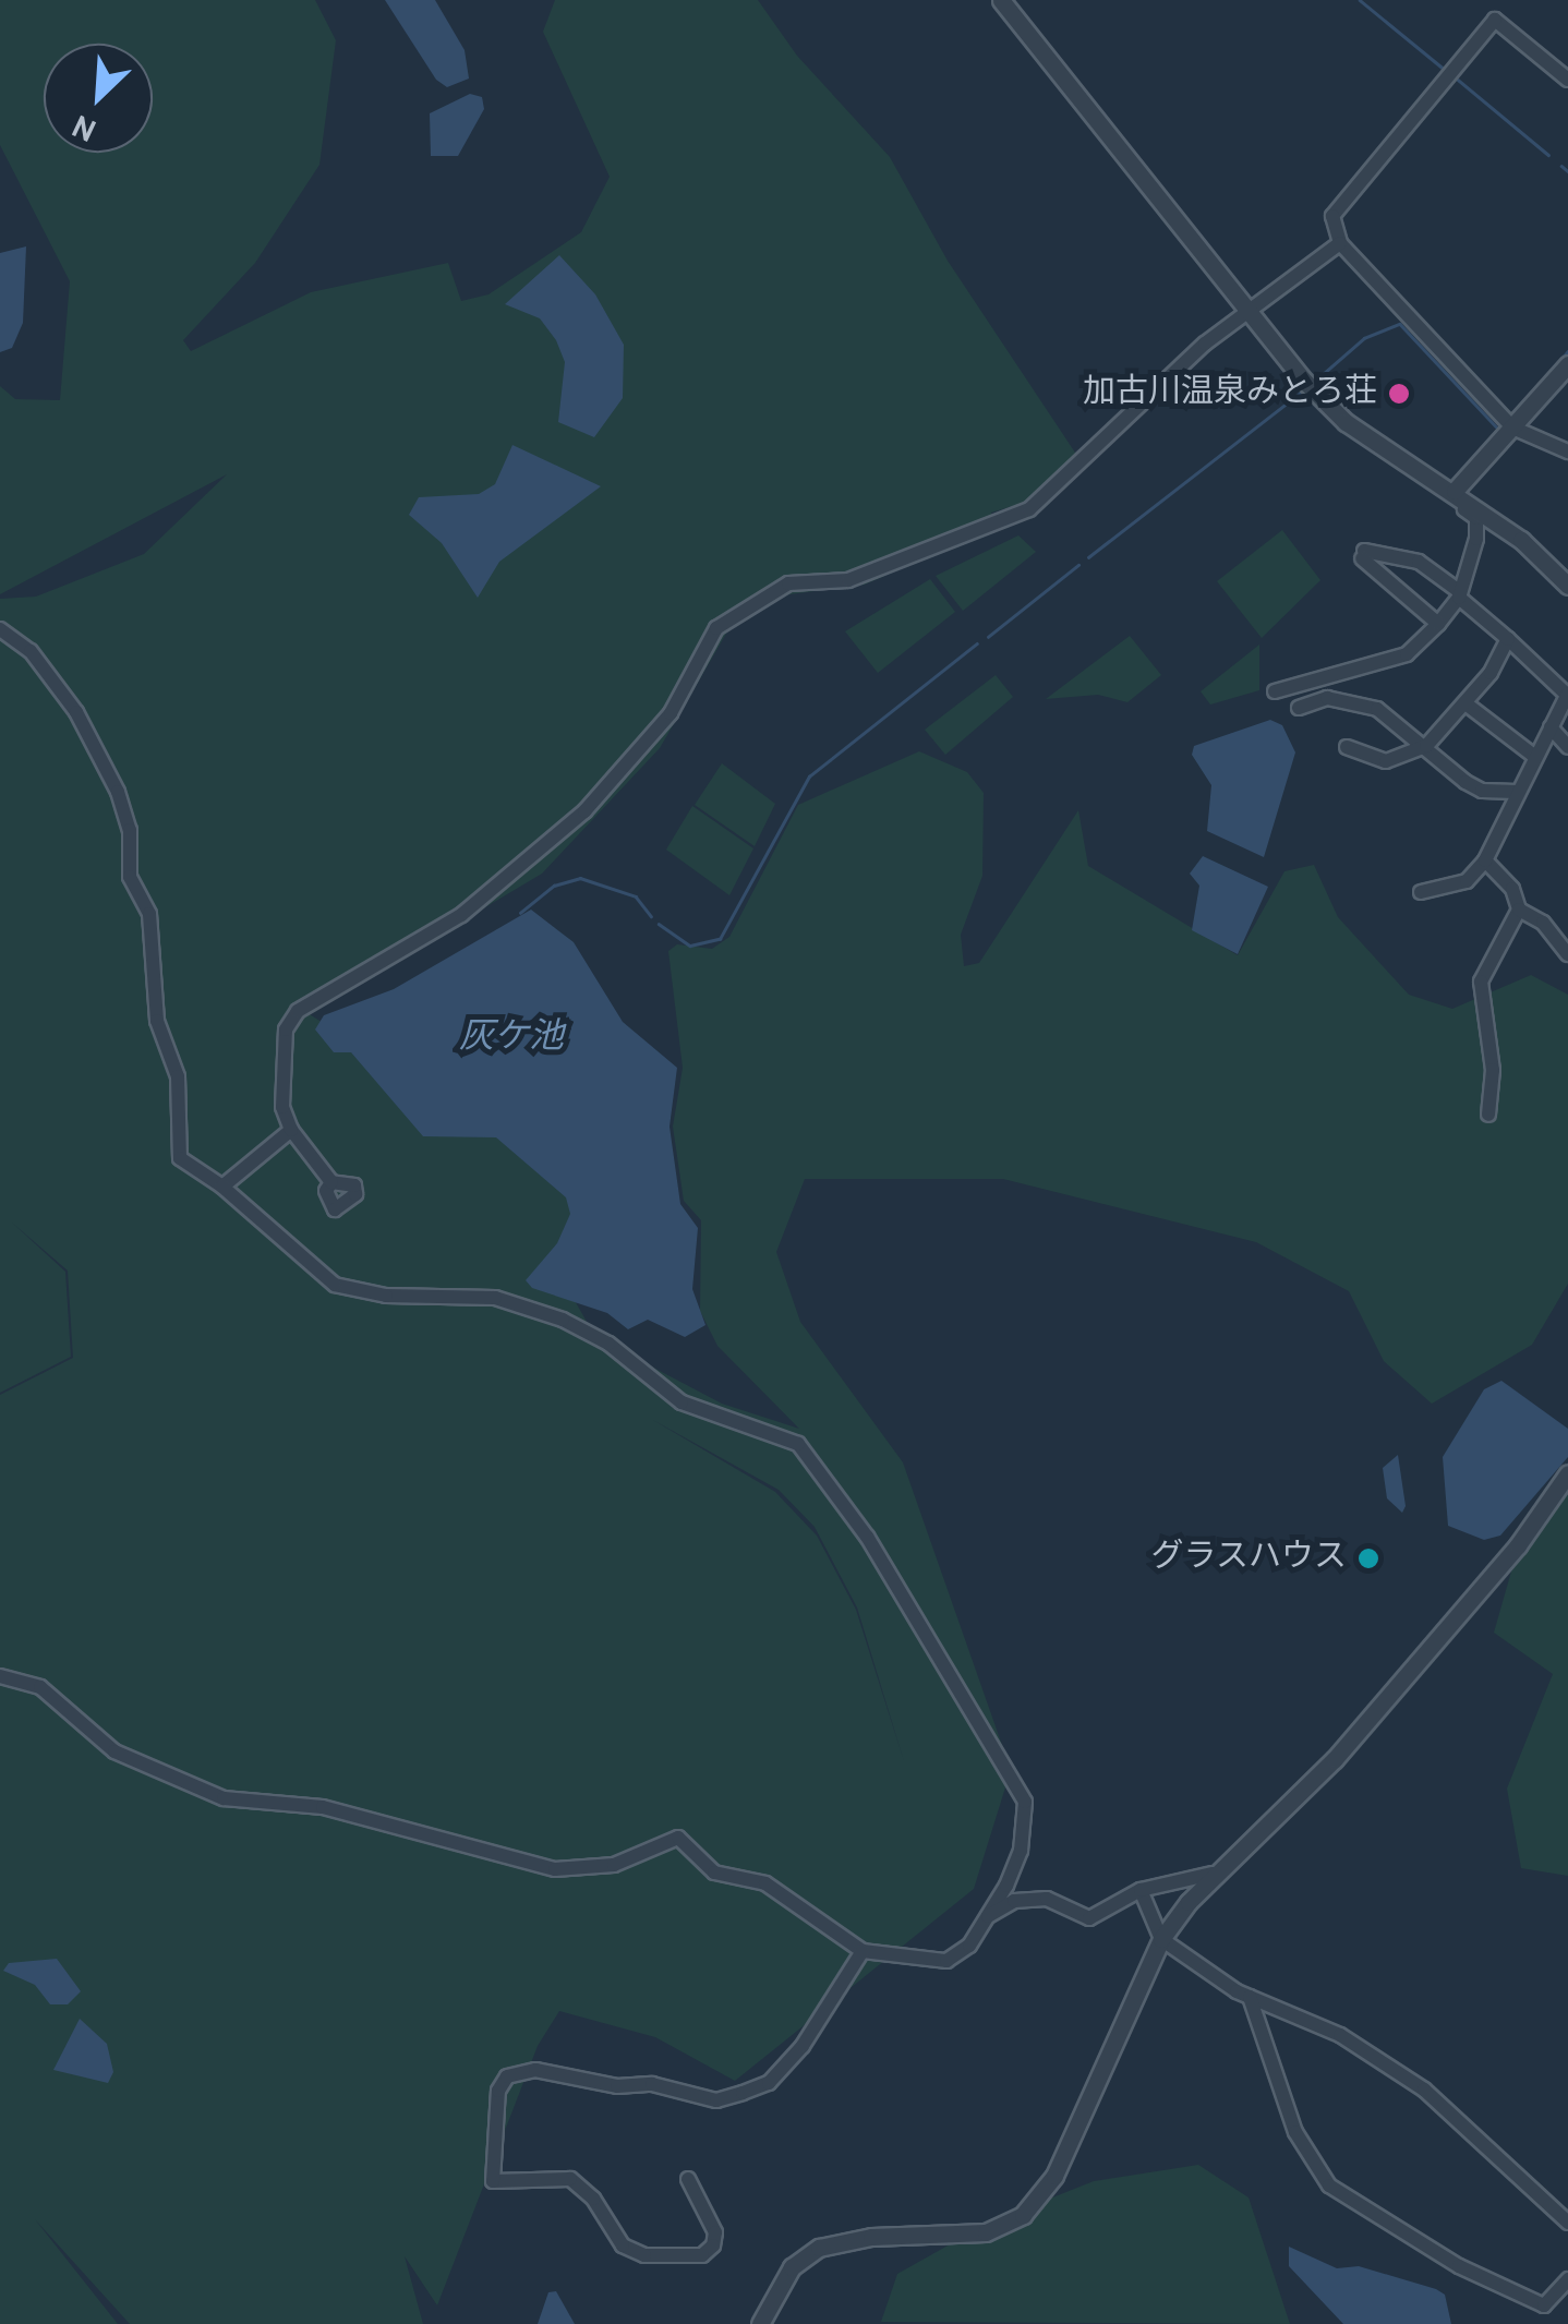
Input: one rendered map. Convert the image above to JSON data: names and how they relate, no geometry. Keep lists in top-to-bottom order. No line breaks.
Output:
{"water":["灰ケ池"],"places":["加古川温泉みとろ荘","グラスハウス"],"north":"bottom left"}
